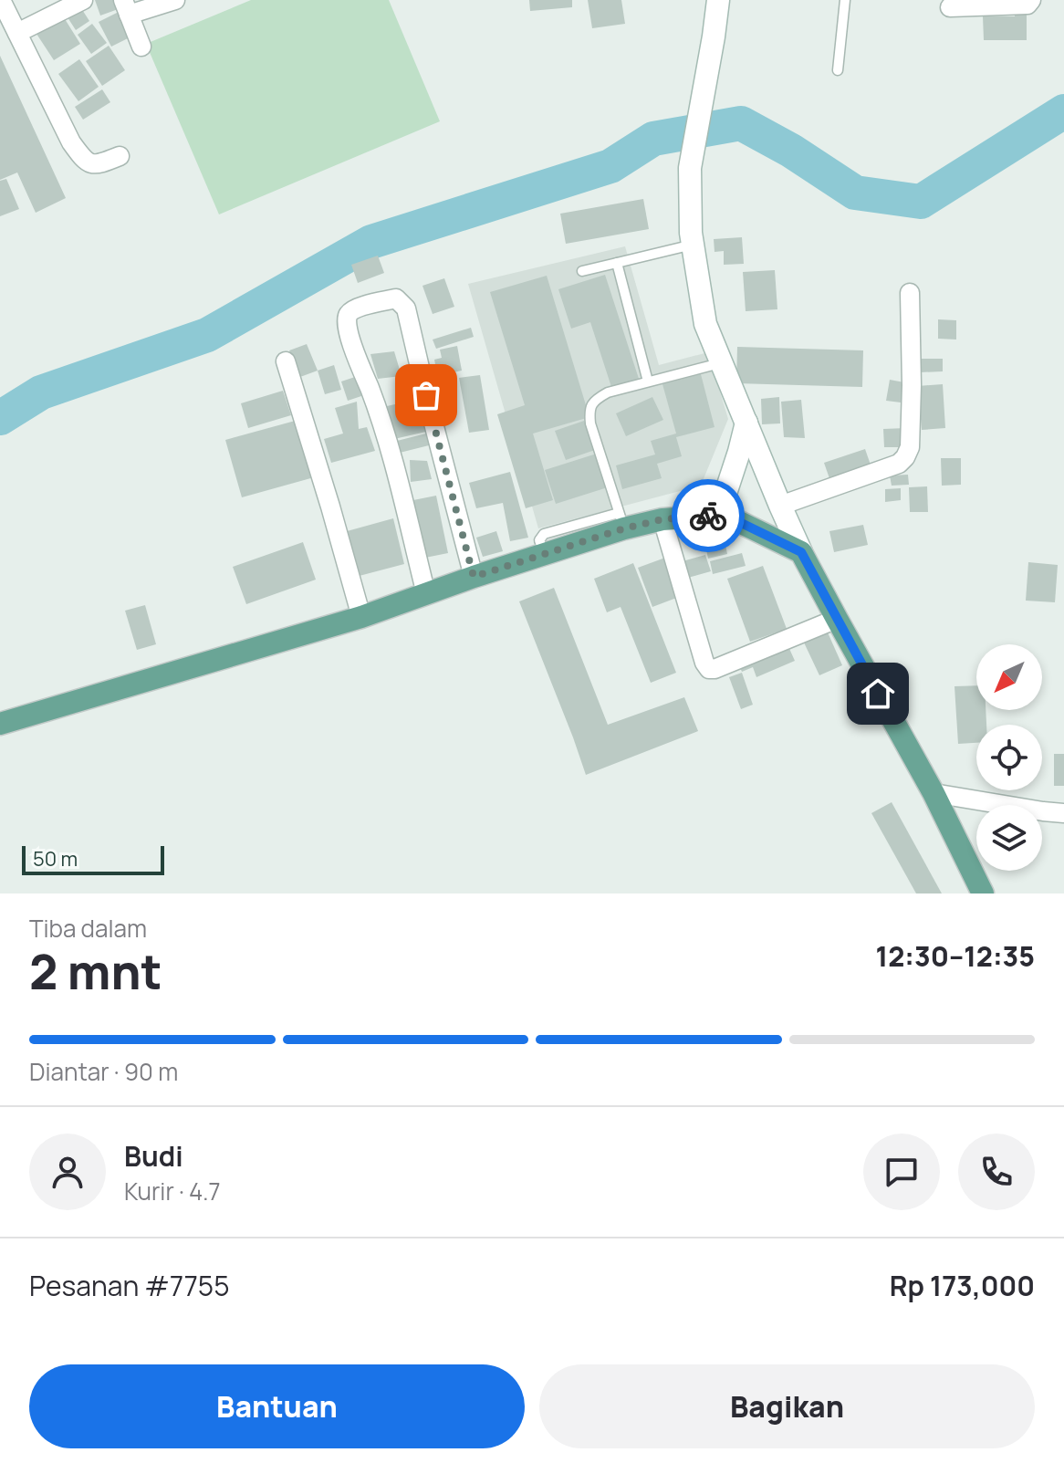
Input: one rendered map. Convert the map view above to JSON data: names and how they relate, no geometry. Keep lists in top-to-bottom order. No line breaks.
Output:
{"scale_bar":"50 m","north":"bottom left","page":{"scale":"50 m","heading":["2 mnt","Tiba dalam","12:30–12:35"],"panel":["Budi","Kurir · 4.7","Pesanan #7755","Rp 173,000"],"bar":"Diantar · 90 m","buttons":["Bantuan","Bagikan"]}}
